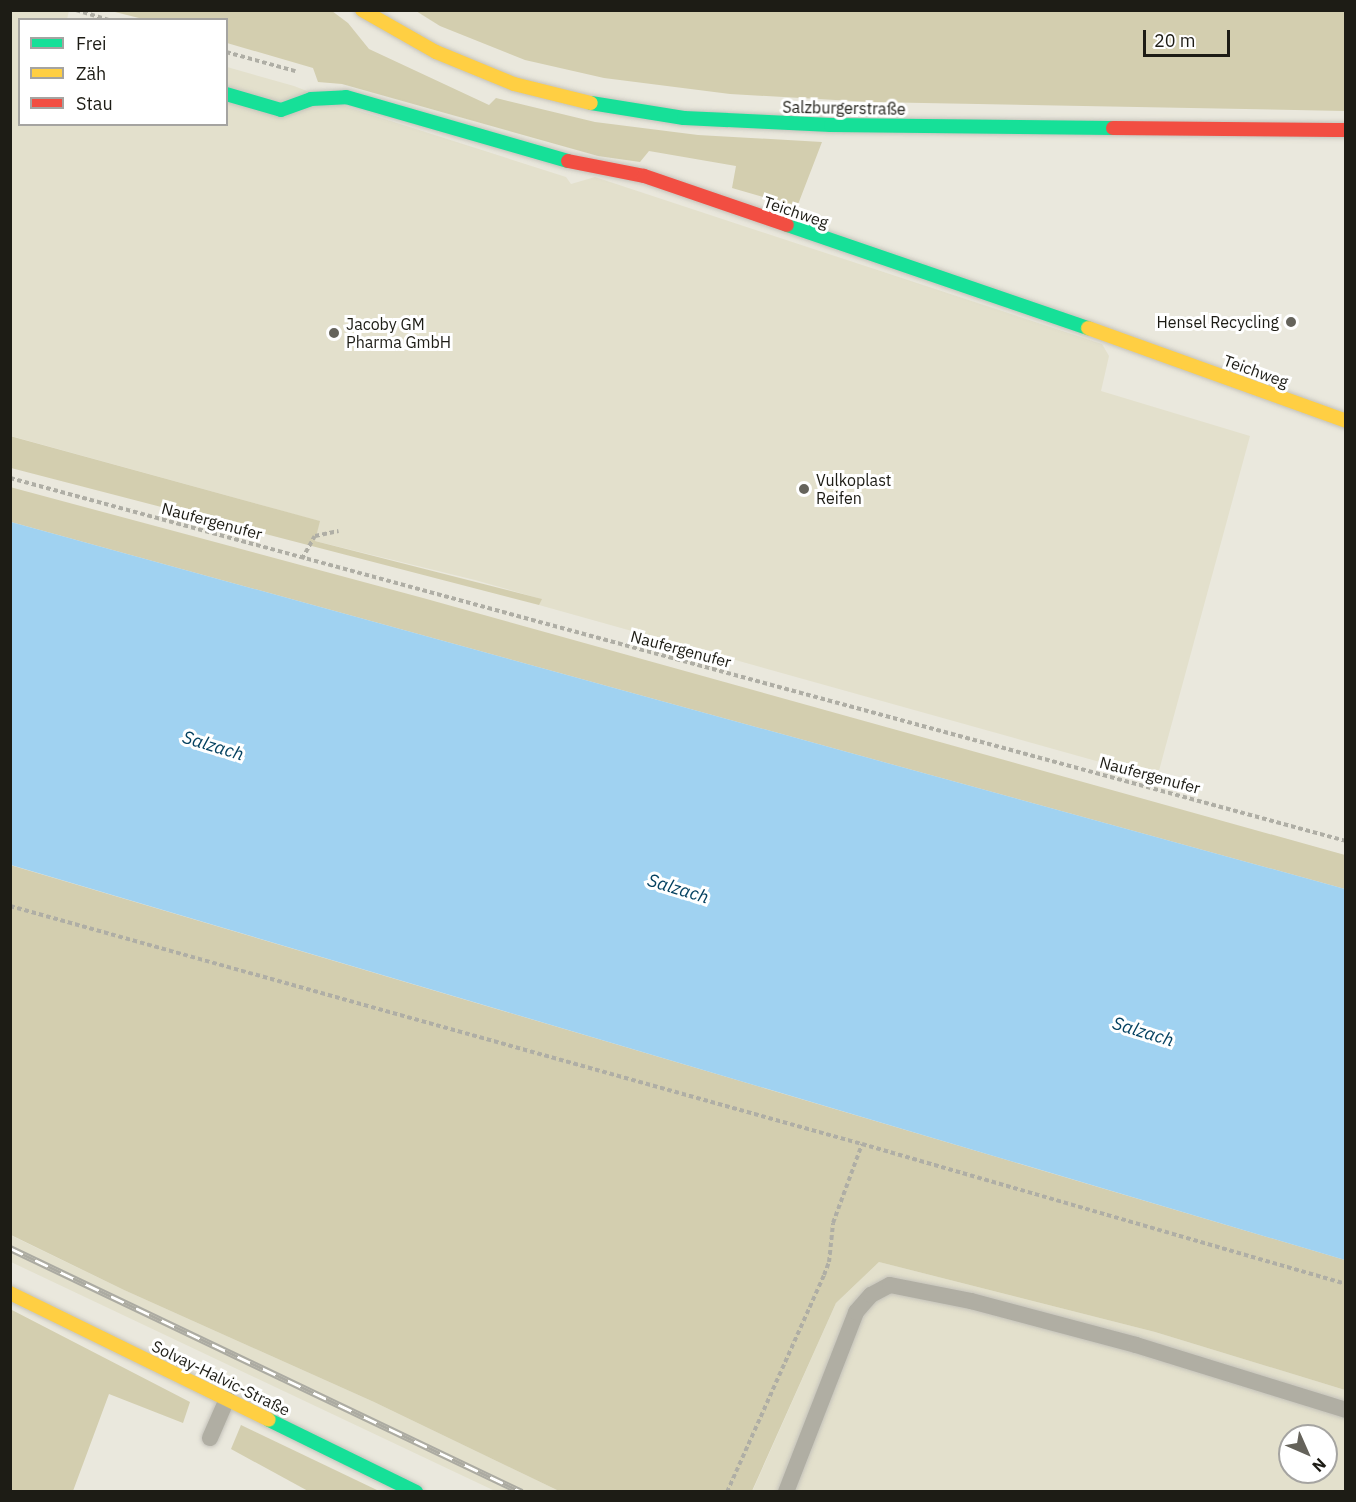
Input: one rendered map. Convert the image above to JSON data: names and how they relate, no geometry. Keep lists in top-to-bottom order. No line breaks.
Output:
{"streets":{"street":["Salzburgerstraße","Teichweg","Solvay-Halvic-Straße"],"path":["Naufergenufer"]},"water":["Salzach"],"places":["Hensel Recycling","Jacoby GM Pharma GmbH","Vulkoplast Reifen"],"legend":["Frei","Zäh","Stau"],"scale_bar":"20 m","north":"bottom right"}
